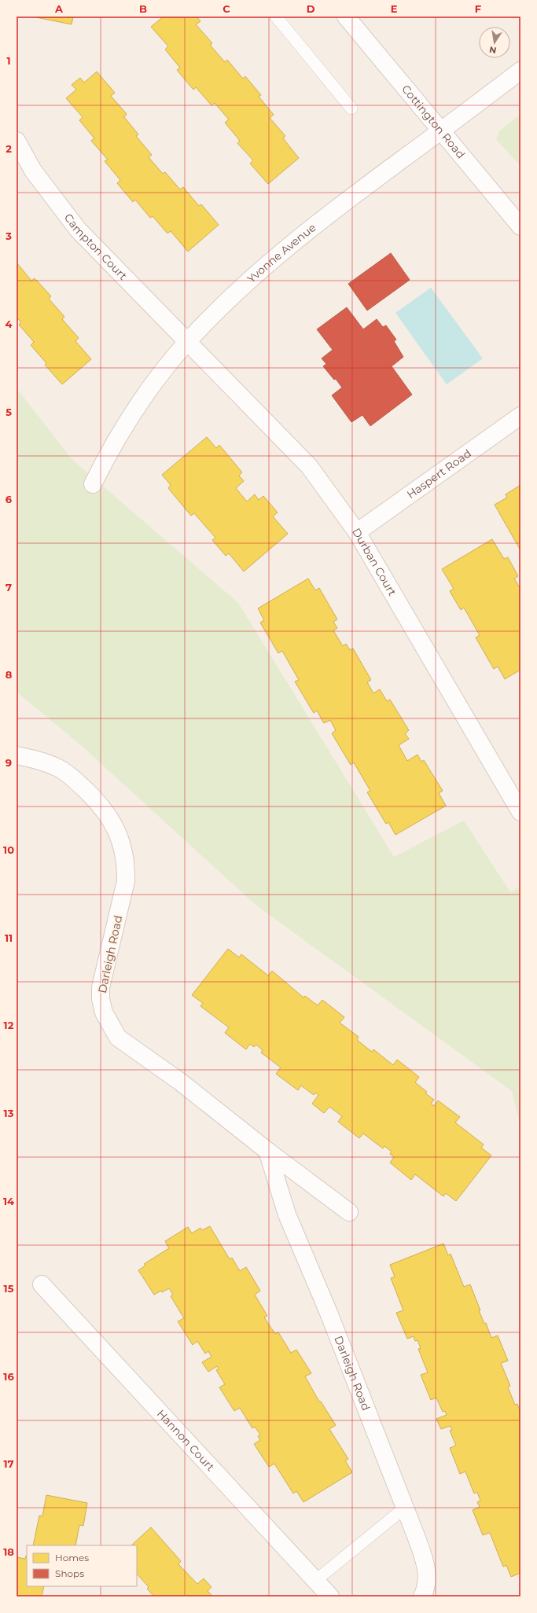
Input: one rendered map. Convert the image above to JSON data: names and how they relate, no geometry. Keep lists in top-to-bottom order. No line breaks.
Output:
{"streets":{"street":["Cottington Road","Campton Court","Yvonne Avenue","Haspert Road","Durban Court","Darleigh Road","Hannon Court"]},"crossings":[["Cottington Road","Yvonne Avenue"],["Campton Court","Yvonne Avenue"],["Campton Court","Durban Court"],["Yvonne Avenue","Durban Court"],["Haspert Road","Durban Court"]],"legend":["Homes","Shops"],"north":"bottom","grid":{"columns":["A","B","C","D","E","F"],"rows":["1","2","3","4","5","6","7","8","9","10","11","12","13","14","15","16","17","18"]}}
